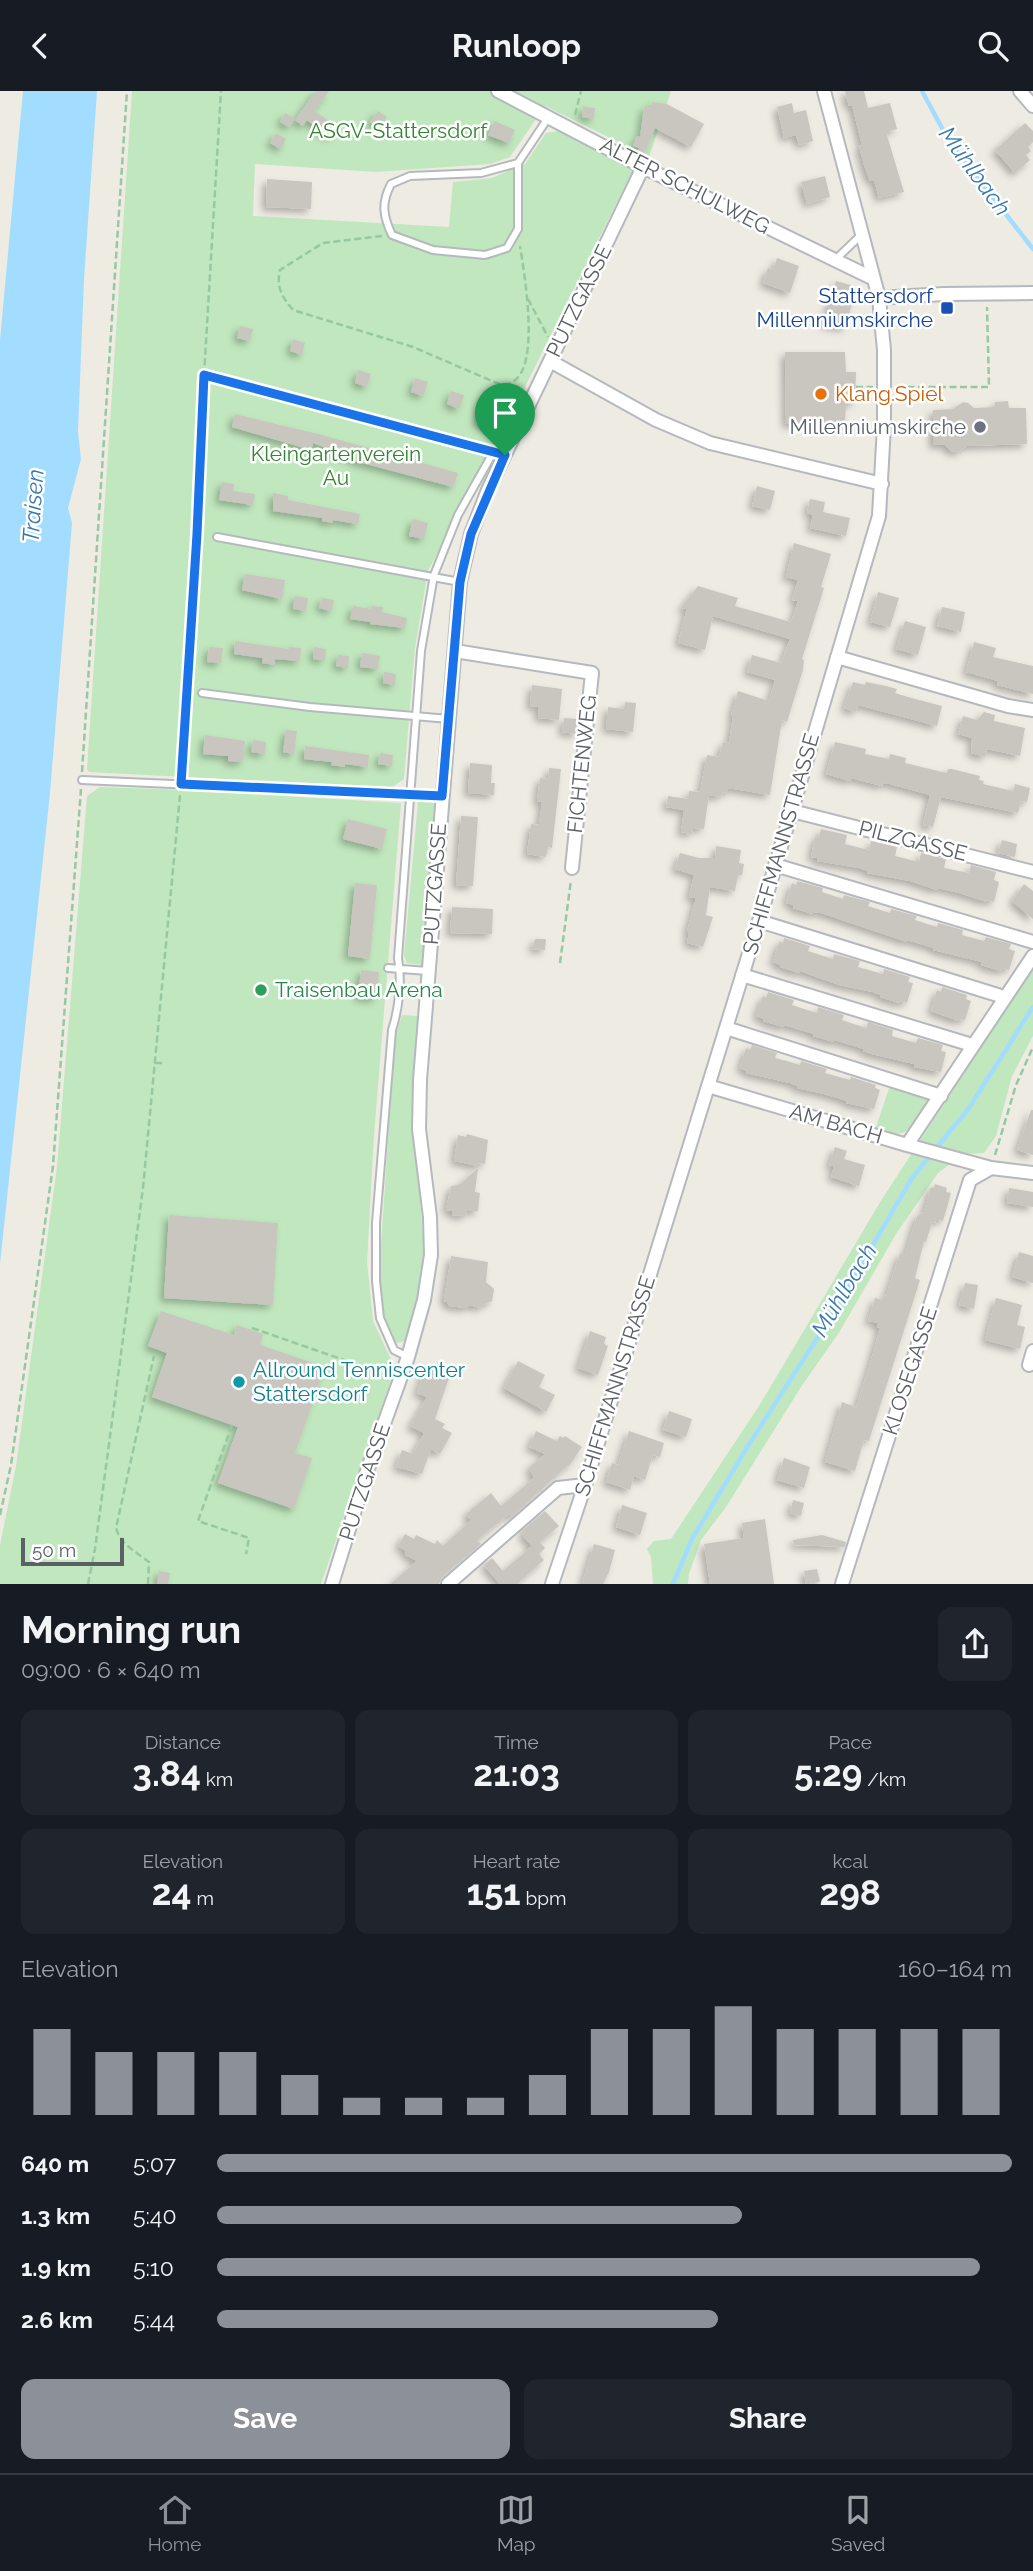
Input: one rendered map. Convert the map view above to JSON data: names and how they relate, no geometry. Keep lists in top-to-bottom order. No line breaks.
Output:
{"streets":{"street":["ALTER SCHULWEG","PUTZGASSE","FICHTENWEG","PILZGASSE","SCHIFFMANNSTRASSE","AM BACH","KLOSEGASSE"]},"crossings":[["ALTER SCHULWEG","PUTZGASSE"],["ALTER SCHULWEG","SCHIFFMANNSTRASSE"],["PUTZGASSE","FICHTENWEG"],["PILZGASSE","SCHIFFMANNSTRASSE"],["SCHIFFMANNSTRASSE","AM BACH"]],"water":["Mühlbach","Traisen"],"parks":["ASGV-Stattersdorf","Kleingartenverein Au"],"places":{"transit":["Stattersdorf Millenniumskirche"],"other":["Klang.Spiel","Millenniumskirche","Traisenbau Arena","Allround Tenniscenter Stattersdorf"]},"scale_bar":"50 m","page":{"header":"Runloop","scale":"50 m","heading":["Morning run","09:00 · 6 × 640 m"],"stats":[["Distance","3.84 km"],["Time","21:03"],["Pace","5:29 /km"],["Elevation","24 m"],["Heart rate","151 bpm"],["kcal","298"]],"chart":["Elevation","160–164 m"],"list":[{"name":"640 m","note":"5:07"},{"name":"1.3 km","note":"5:40"},{"name":"1.9 km","note":"5:10"},{"name":"2.6 km","note":"5:44"}],"buttons":["Save","Share"],"tabs":["Home","Map","Saved"]}}
